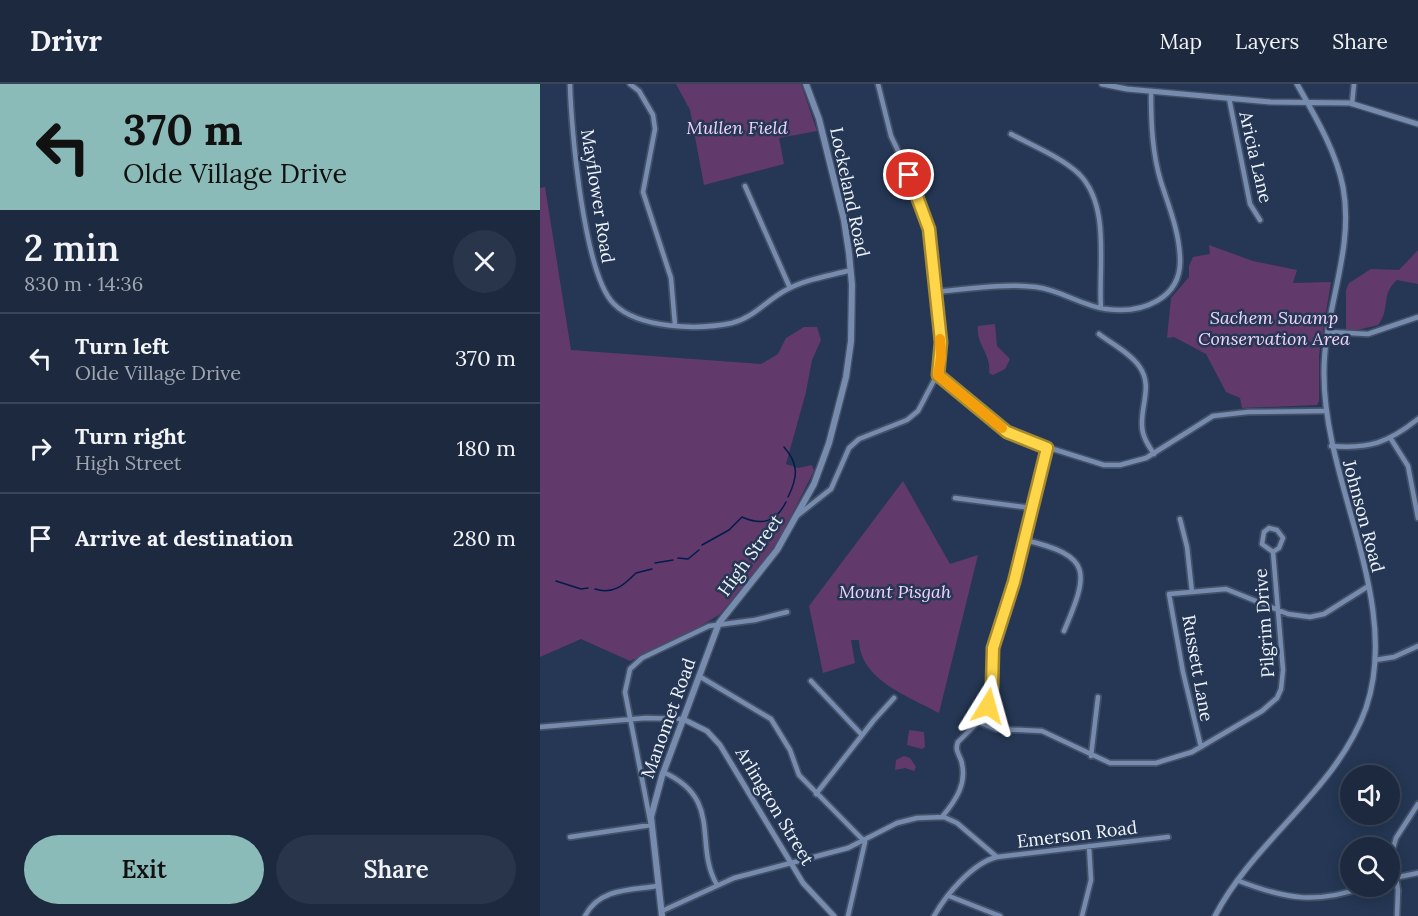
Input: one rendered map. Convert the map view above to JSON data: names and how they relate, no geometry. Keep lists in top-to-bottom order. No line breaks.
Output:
{"streets":{"main road":["Lockeland Road","High Street","Manomet Road"],"street":["Aricia Lane","Mayflower Road","Johnson Road","Pilgrim Drive","Russett Lane","Arlington Street","Emerson Road"]},"crossings":[["Lockeland Road","Mayflower Road"],["Lockeland Road","High Street"],["High Street","Manomet Road"],["High Street","Arlington Street"],["Pilgrim Drive","Russett Lane"],["Manomet Road","Arlington Street"]],"parks":["Mullen Field","Sachem Swamp Conservation Area","Mount Pisgah"],"page":{"header":"Drivr","nav":["Map","Layers","Share"],"turn":["370 m","Olde Village Drive"],"heading":["2 min","830 m · 14:36"],"list":[{"name":"Turn left","note":"Olde Village Drive","value":"370 m"},{"name":"Turn right","note":"High Street","value":"180 m"},{"name":"Arrive at destination","value":"280 m"}],"buttons":["Exit","Share"]}}
